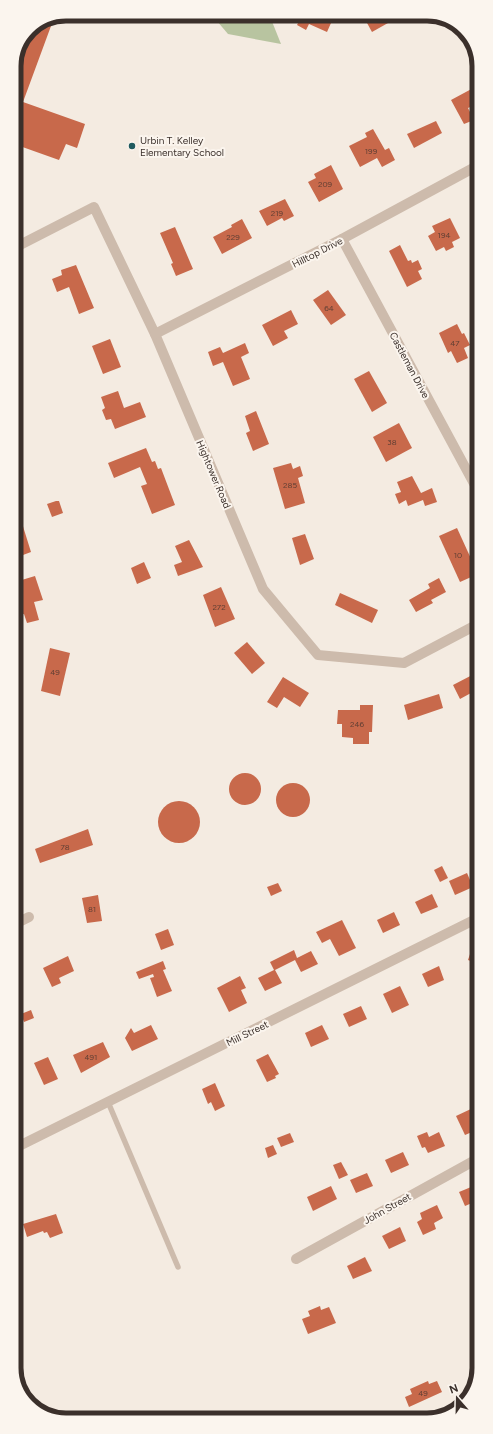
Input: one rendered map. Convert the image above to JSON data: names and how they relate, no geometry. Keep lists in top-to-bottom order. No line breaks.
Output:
{"streets":{"street":["Hilltop Drive","Castleman Drive","Hightower Road","Mill Street","John Street"]},"crossings":[["Hilltop Drive","Castleman Drive"],["Hilltop Drive","Hightower Road"]],"places":["Urbin T. Kelley Elementary School"],"house_numbers":["199","209","219","194","229","64","47","38","285","10","272","49","246","78","81","491","49"],"north":"top"}
